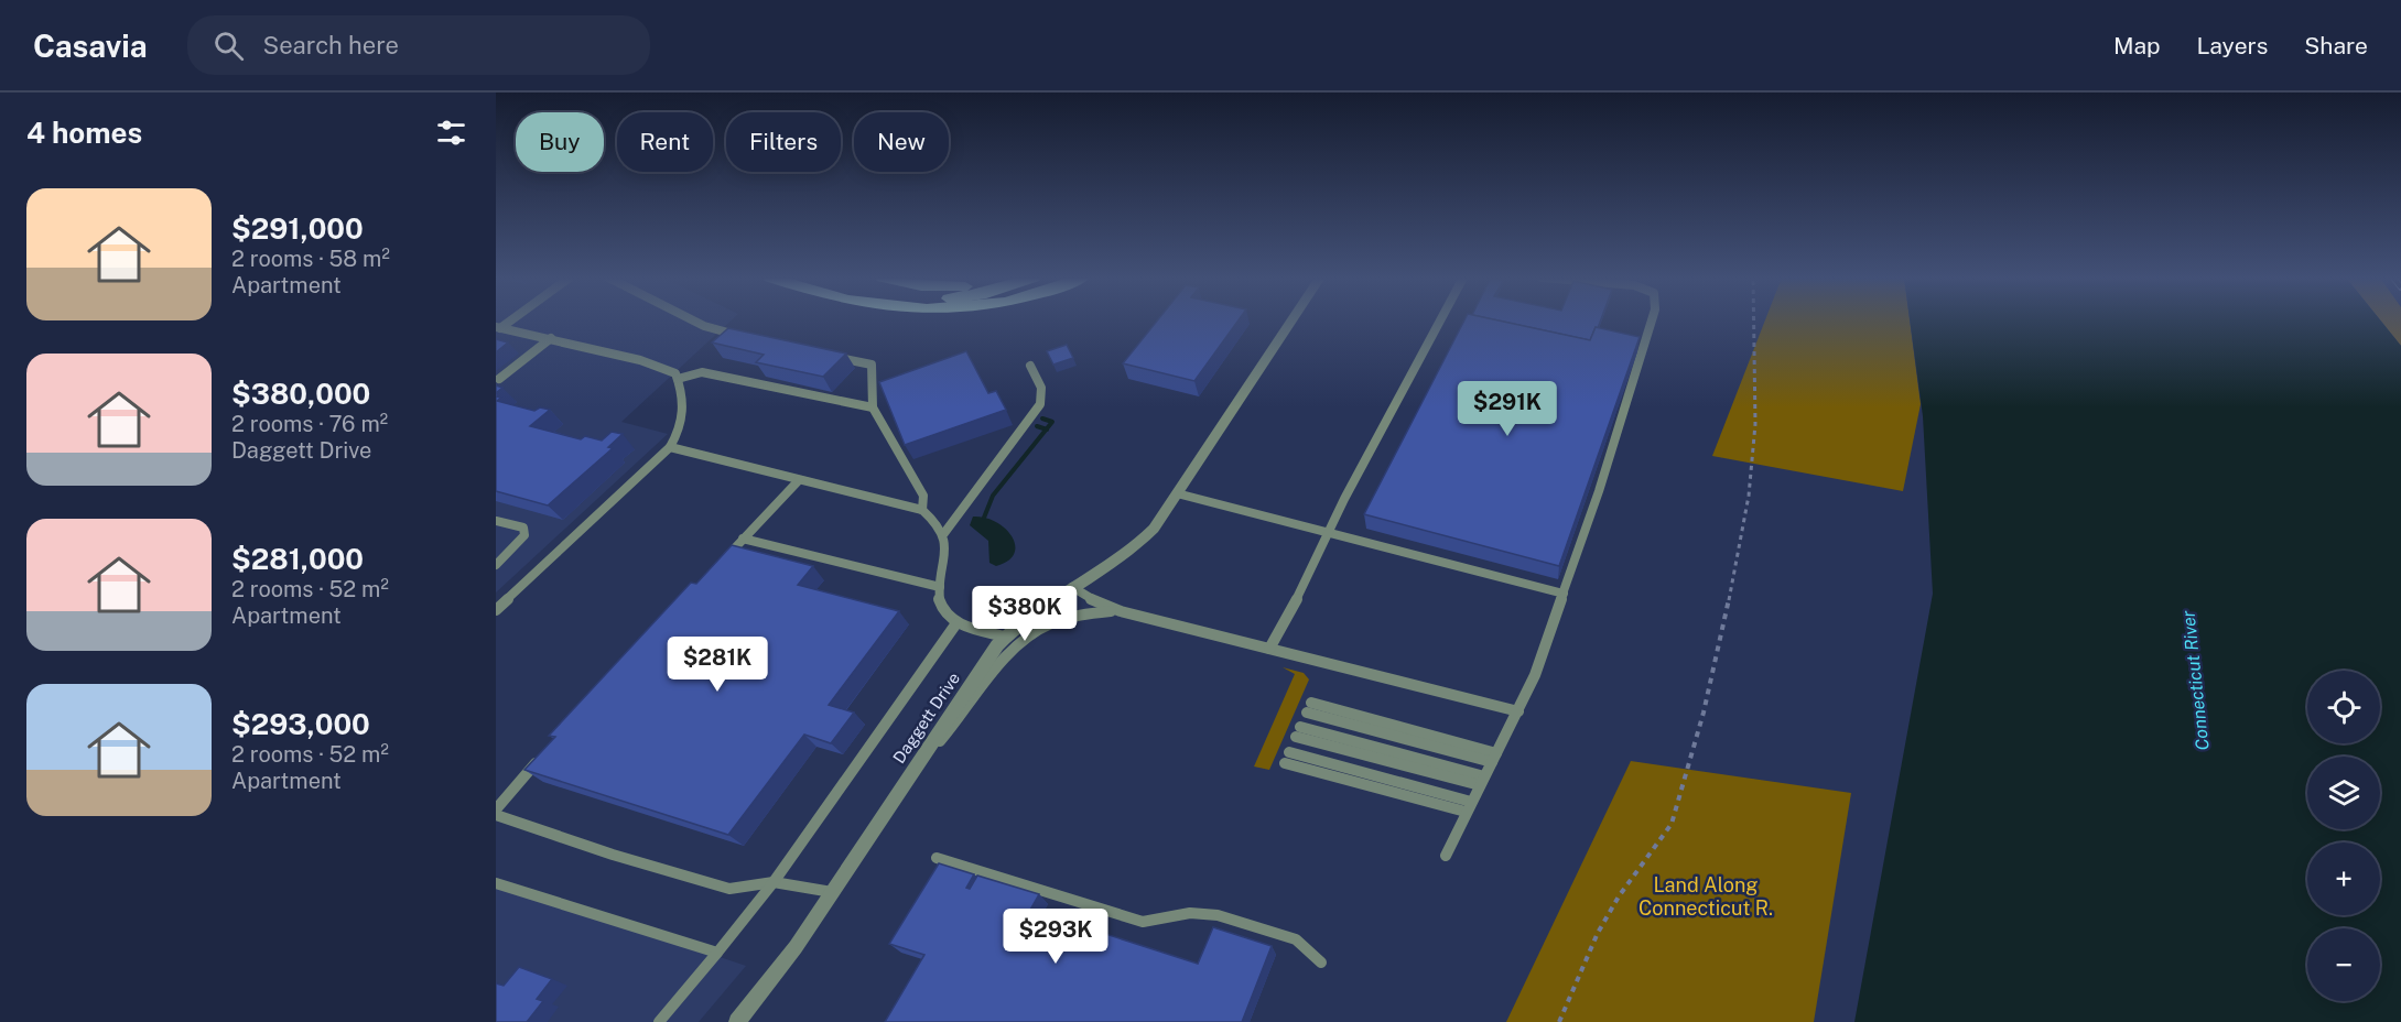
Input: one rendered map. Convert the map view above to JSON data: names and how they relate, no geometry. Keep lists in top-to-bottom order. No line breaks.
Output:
{"streets":{"street":["Daggett Drive"]},"water":["Connecticut River"],"parks":["Land Along Connecticut R."],"page":{"header":"Casavia","search":"Search here","nav":["Map","Layers","Share"],"heading":"4 homes","chip":["Buy","Rent","Filters","New"],"list":[{"name":"$291,000","note":"2 rooms · 58 m² · Apartment"},{"name":"$380,000","note":"2 rooms · 76 m² · Daggett Drive"},{"name":"$281,000","note":"2 rooms · 52 m² · Apartment"},{"name":"$293,000","note":"2 rooms · 52 m² · Apartment"}],"price":["$291K","$380K","$281K","$293K"],"map_buttons":["+","−"]}}
